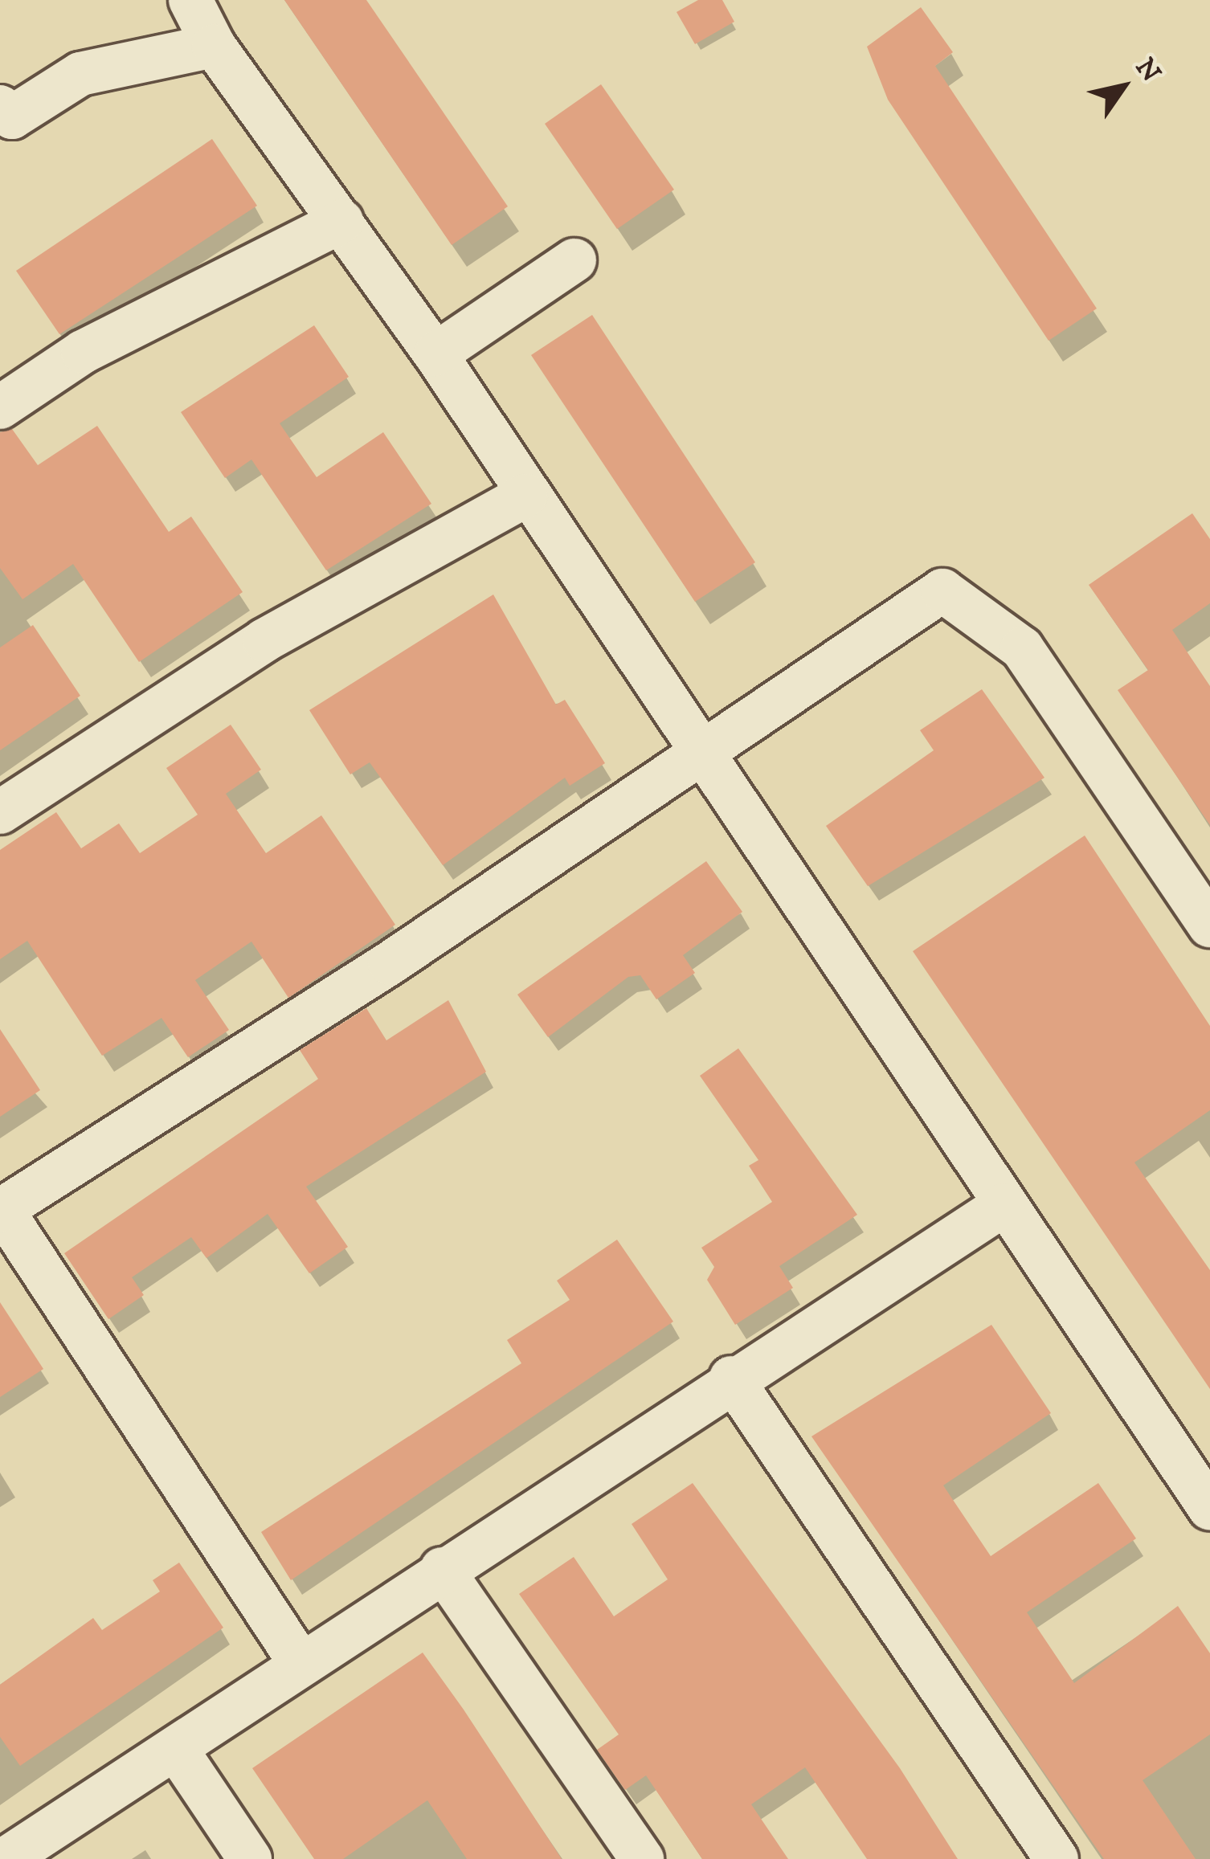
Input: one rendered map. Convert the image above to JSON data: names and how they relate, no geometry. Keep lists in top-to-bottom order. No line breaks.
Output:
{"north":"top right"}
